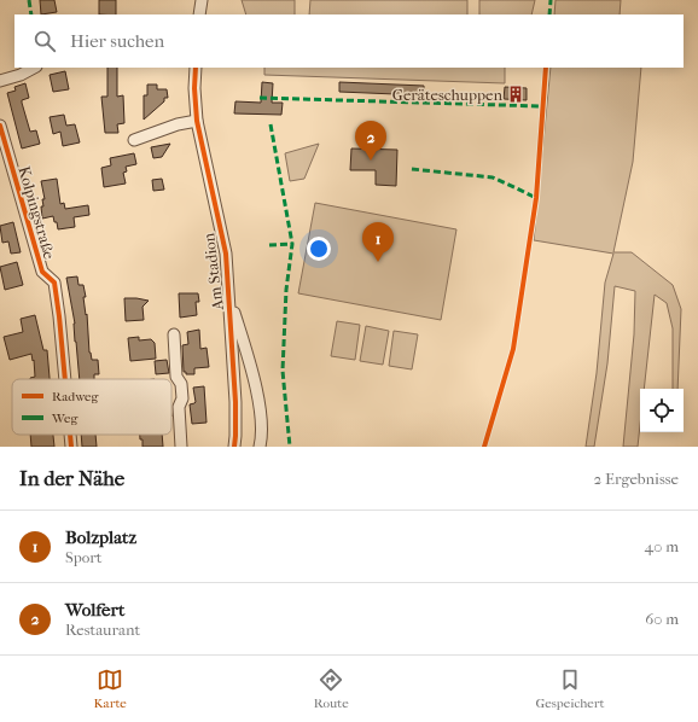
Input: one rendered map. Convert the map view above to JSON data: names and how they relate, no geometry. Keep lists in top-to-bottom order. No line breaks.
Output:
{"streets":{"street":["Kolpingstraße","Am Stadion"]},"places":{"building":["Geräteschuppen"]},"legend":["Radweg","Weg"],"page":{"search":"Hier suchen","pins":["2","1"],"heading":["In der Nähe","2 Ergebnisse"],"list":[{"mark":"1","name":"Bolzplatz","note":"Sport","value":"40 m"},{"mark":"2","name":"Wolfert","note":"Restaurant","value":"60 m"}],"nav":["Karte","Route","Gespeichert"]}}
